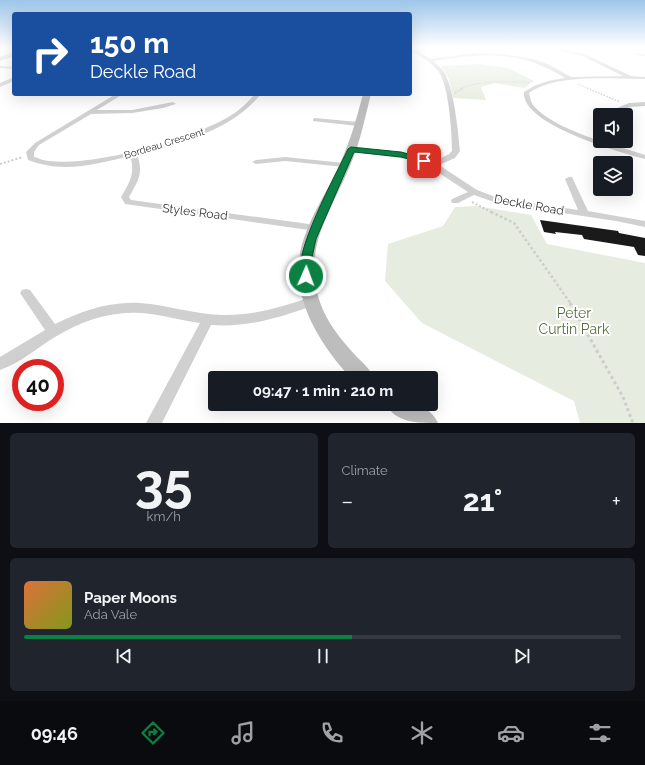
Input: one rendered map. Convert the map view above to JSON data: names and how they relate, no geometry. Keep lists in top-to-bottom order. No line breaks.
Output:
{"streets":{"street":["Bordeau Crescent","Deckle Road","Styles Road"]},"crossings":[["Bordeau Crescent","Styles Road"]],"parks":["Peter Curtin Park"],"page":{"turn":["150 m","Deckle Road"],"limit":"40","trip":"09:47 · 1 min · 210 m","tile":[["35","km/h"],"Climate"],"heat":["−","21°","+"],"song":["Paper Moons","Ada Vale"],"tabs":"09:46"}}
